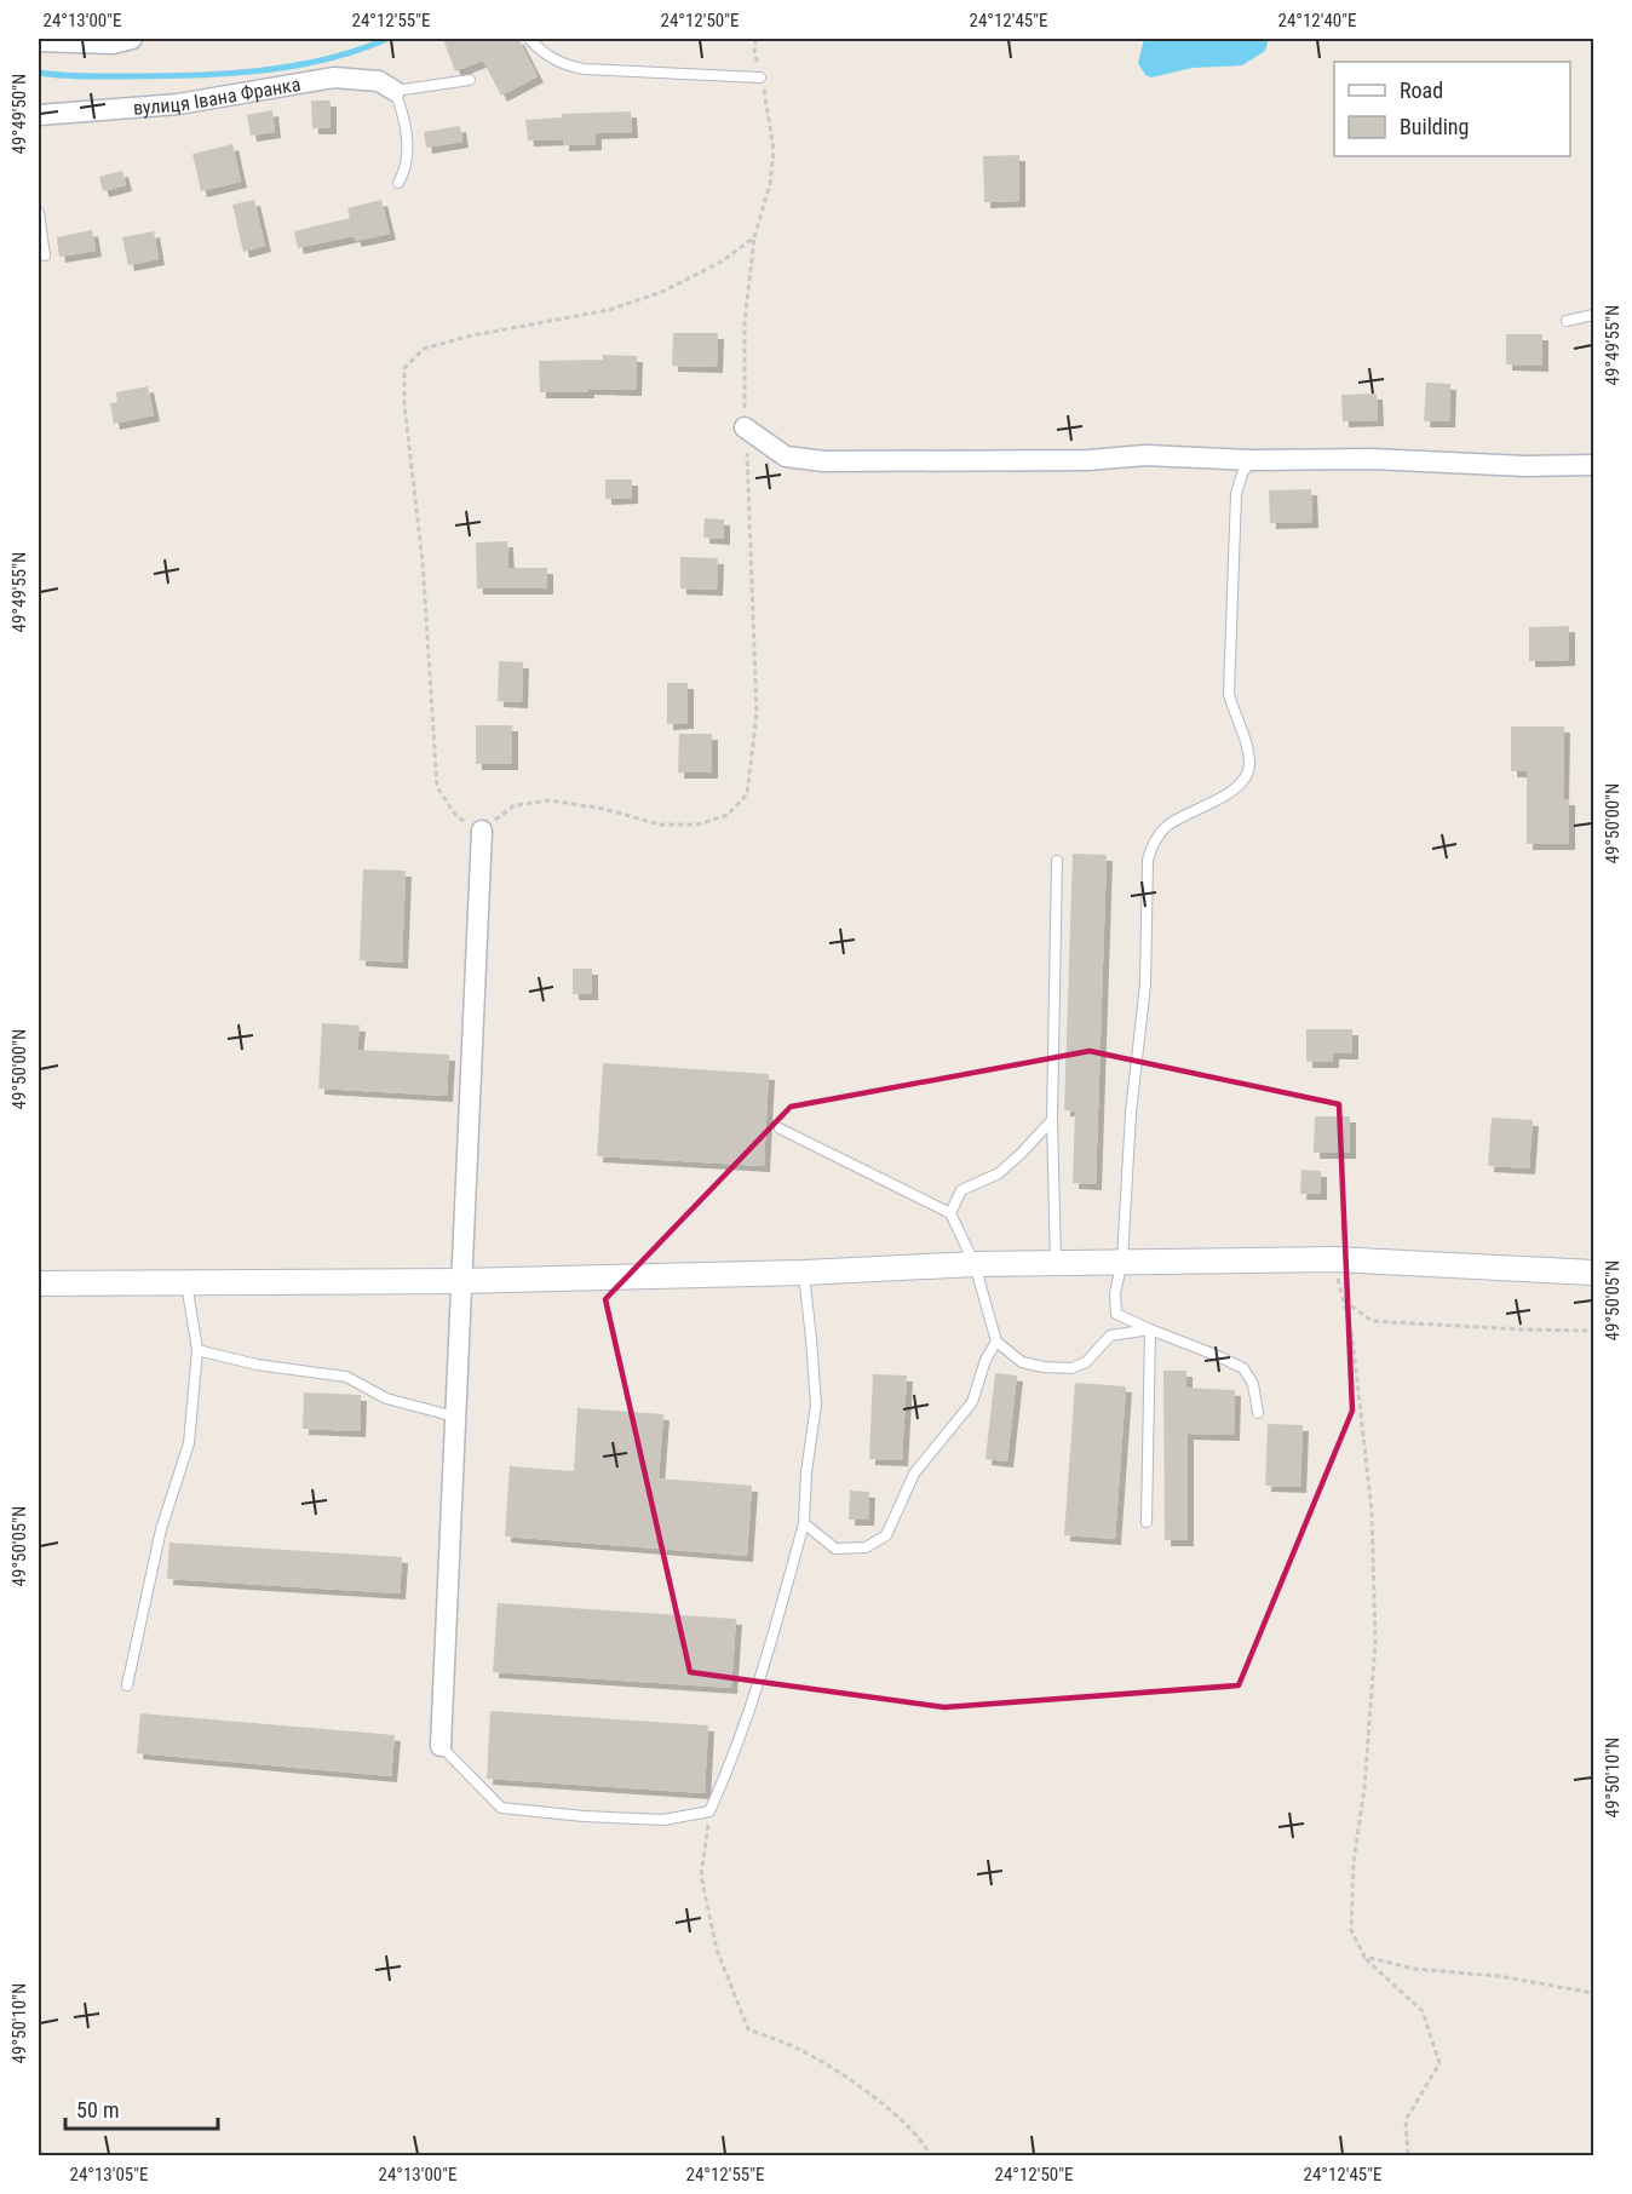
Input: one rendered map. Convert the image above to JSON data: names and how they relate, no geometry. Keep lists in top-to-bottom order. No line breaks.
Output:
{"streets":{"street":["вулиця Івана Франка"]},"legend":["Road","Building"],"scale_bar":"50 m","coordinates":["24°13'00\"E","24°12'55\"E","24°12'50\"E","24°12'45\"E","24°12'40\"E","49°49'50\"N","49°49'55\"N","49°50'00\"N","49°50'05\"N","49°50'10\"N","24°13'05\"E"]}
